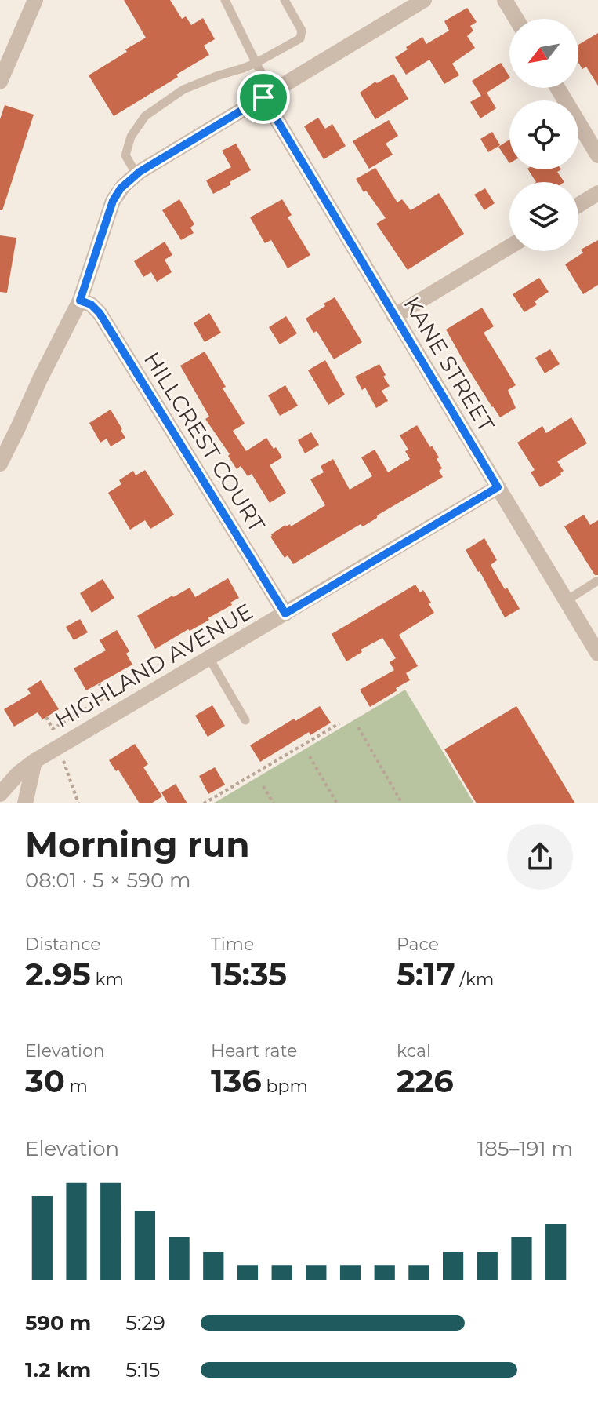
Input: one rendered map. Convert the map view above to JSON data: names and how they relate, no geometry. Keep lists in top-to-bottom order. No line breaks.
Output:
{"streets":{"street":["KANE STREET","HILLCREST COURT","HIGHLAND AVENUE"]},"crossings":[["KANE STREET","HIGHLAND AVENUE"],["HILLCREST COURT","HIGHLAND AVENUE"]],"north":"bottom left","page":{"heading":["Morning run","08:01 · 5 × 590 m"],"stats":[["Distance","2.95 km"],["Time","15:35"],["Pace","5:17 /km"],["Elevation","30 m"],["Heart rate","136 bpm"],["kcal","226"]],"chart":["Elevation","185–191 m"],"list":[{"name":"590 m","note":"5:29"},{"name":"1.2 km","note":"5:15"}]}}
